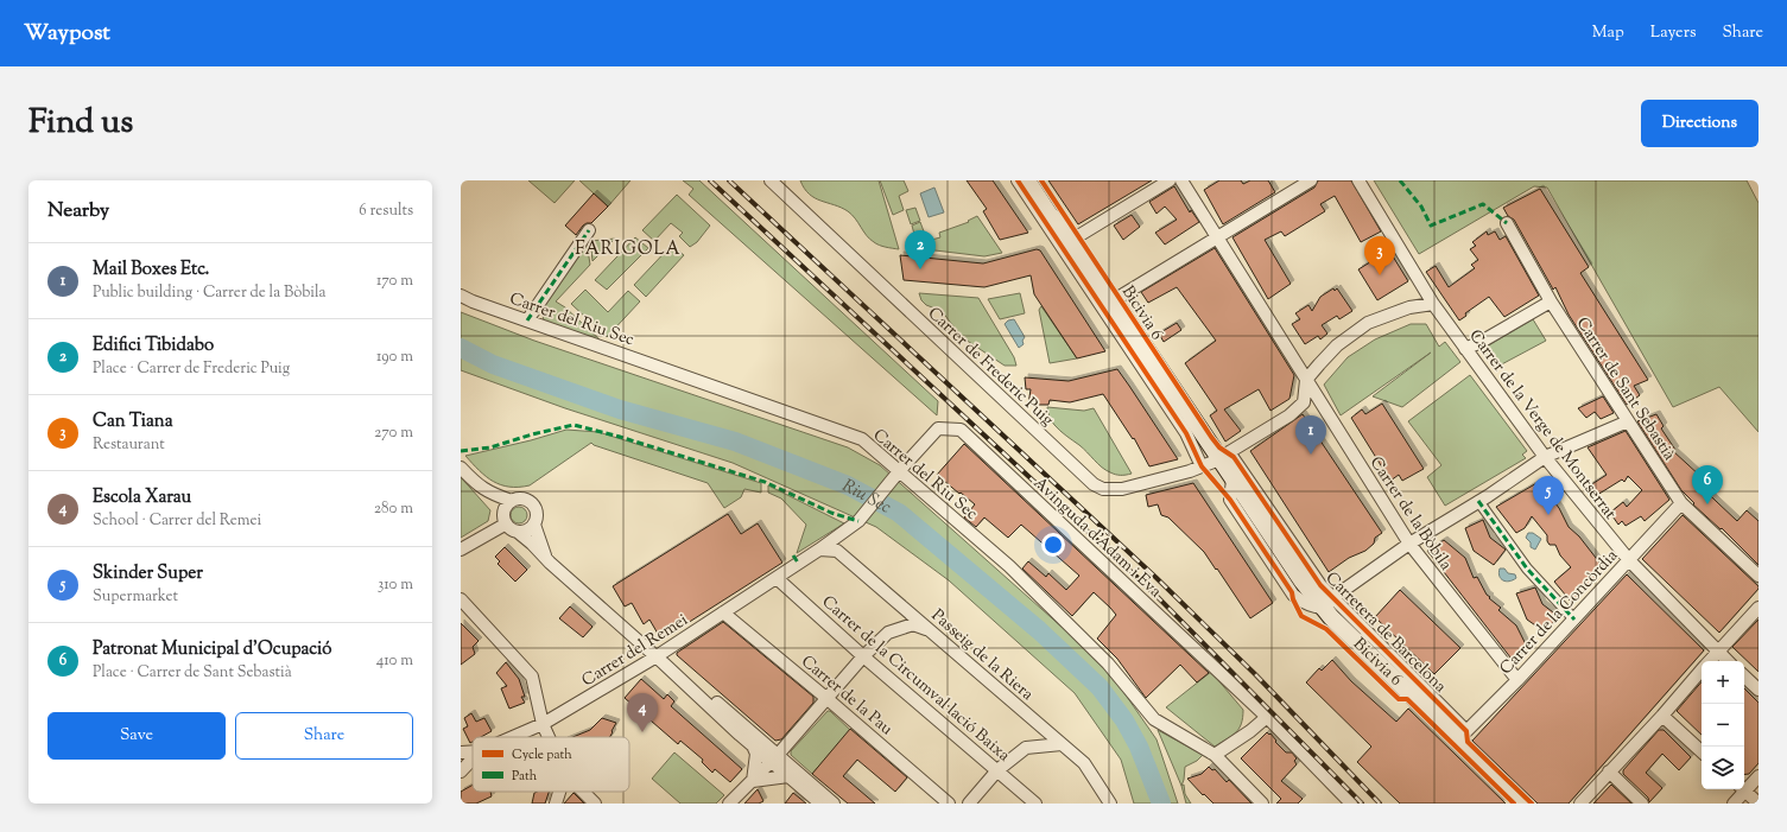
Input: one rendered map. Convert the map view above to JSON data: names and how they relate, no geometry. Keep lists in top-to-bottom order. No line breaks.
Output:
{"streets":{"main road":["Carretera de Barcelona"],"street":["Carrer del Riu Sec","Carrer de Frederic Puig","Carrer de Sant Sebastià","Carrer de la Verge de Montserrat","Carrer de la Bòbila","Avinguda d'Adam i Eva","Carrer de la Concòrdia","Carrer del Remei","Passeig de la Riera","Carrer de la Circumval·lació Baixa","Carrer de la Pau"],"cycle path":["Bicivia 6"]},"crossings":[["Carrer del Riu Sec","Avinguda d'Adam i Eva"],["Carrer del Riu Sec","Carrer del Remei"],["Carrer de Frederic Puig","Carrer de la Bòbila"],["Carrer de Frederic Puig","Carretera de Barcelona"],["Carrer de Sant Sebastià","Carrer de la Concòrdia"],["Carrer de la Verge de Montserrat","Carrer de la Concòrdia"],["Carrer de la Bòbila","Carrer de la Concòrdia"],["Avinguda d'Adam i Eva","Carrer del Remei"],["Carrer de la Concòrdia","Carretera de Barcelona"],["Carrer del Remei","Passeig de la Riera"],["Carrer del Remei","Carrer de la Circumval·lació Baixa"],["Carrer del Remei","Carrer de la Pau"]],"districts":["FARIGOLA"],"water":["Riu Sec"],"legend":["Cycle path","Path"],"page":{"header":"Waypost","nav":["Map","Layers","Share"],"title":"Find us","buttons":["Directions",["Save","Share"]],"heading":["Nearby","6 results"],"pins":["2","3","1","6","5","4"],"list":[{"mark":"1","name":"Mail Boxes Etc.","note":"Public building · Carrer de la Bòbila","value":"170 m"},{"mark":"2","name":"Edifici Tibidabo","note":"Place · Carrer de Frederic Puig","value":"190 m"},{"mark":"3","name":"Can Tiana","note":"Restaurant","value":"270 m"},{"mark":"4","name":"Escola Xarau","note":"School · Carrer del Remei","value":"280 m"},{"mark":"5","name":"Skinder Super","note":"Supermarket","value":"310 m"},{"mark":"6","name":"Patronat Municipal d'Ocupació","note":"Place · Carrer de Sant Sebastià","value":"410 m"}],"map_buttons":["+","−"]}}
